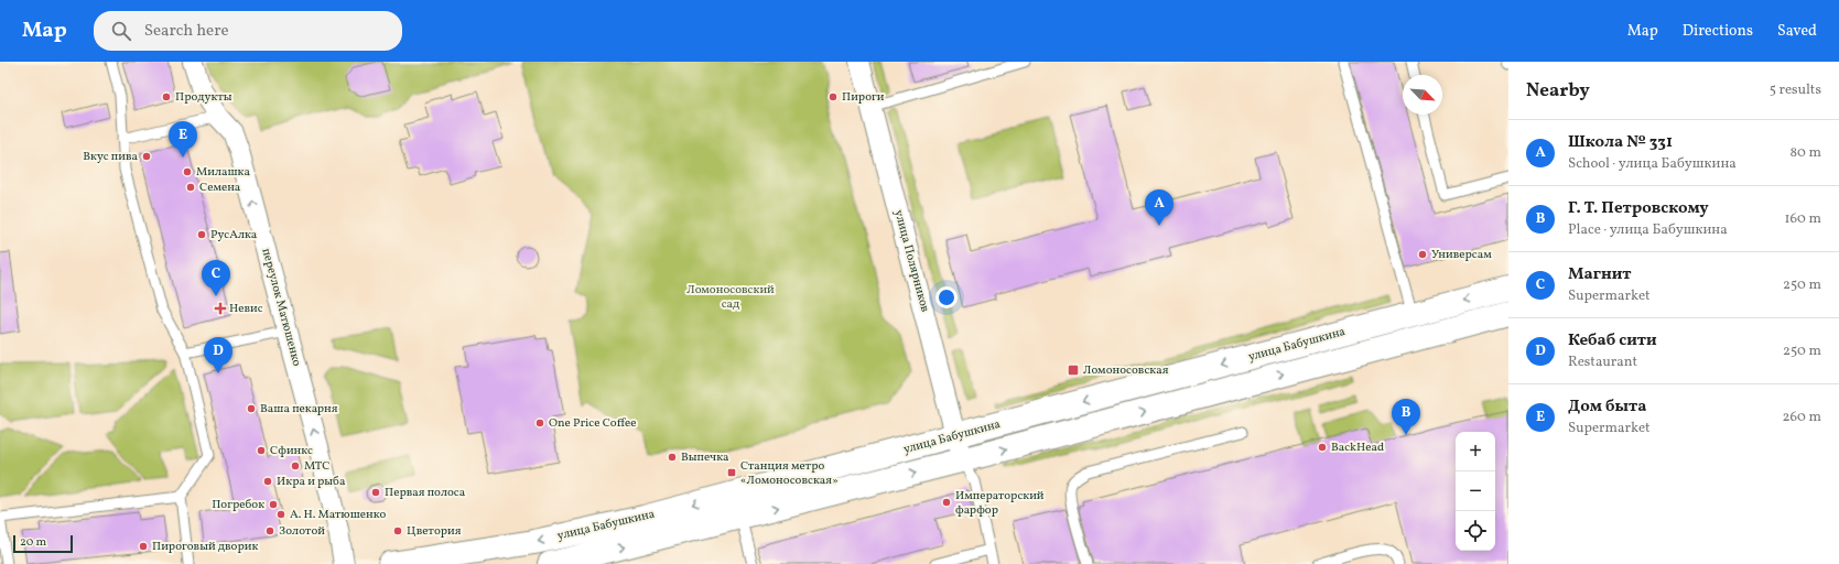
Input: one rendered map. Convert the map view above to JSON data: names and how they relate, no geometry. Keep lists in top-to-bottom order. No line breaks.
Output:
{"streets":{"street":["улица Полярников","переулок Матюшенко","улица Бабушкина"]},"crossings":[["улица Полярников","улица Бабушкина"]],"one_way":["переулок Матюшенко"],"parks":["Ломоносовский сад"],"places":{"other":["Продукты","Пироги","Вкус пива","Милашка","Семена","РусАлка","Универсам","Ваша пекарня","One Price Coffee","BackHead","Сфинкс","Выпечка","МТС","Икра и рыба","Первая полоса","Императорский фарфор","Погребок","А. Н. Матюшенко","Золотой","Цветория","Пироговый дворик"],"health":["Невис"],"transit":["Ломоносовская","Станция метро «Ломоносовская»"]},"scale_bar":"20 m","north":"bottom right","page":{"header":"Map","search":"Search here","nav":["Map","Directions","Saved"],"heading":["Nearby","5 results"],"list":[{"mark":"A","name":"Школа № 331","note":"School · улица Бабушкина","value":"80 m"},{"mark":"B","name":"Г. Т. Петровскому","note":"Place · улица Бабушкина","value":"160 m"},{"mark":"C","name":"Магнит","note":"Supermarket","value":"250 m"},{"mark":"D","name":"Кебаб сити","note":"Restaurant","value":"250 m"},{"mark":"E","name":"Дом быта","note":"Supermarket","value":"260 m"}],"pins":["E","A","C","D","B"],"map_buttons":["+","−"],"scale":"20 m"}}
